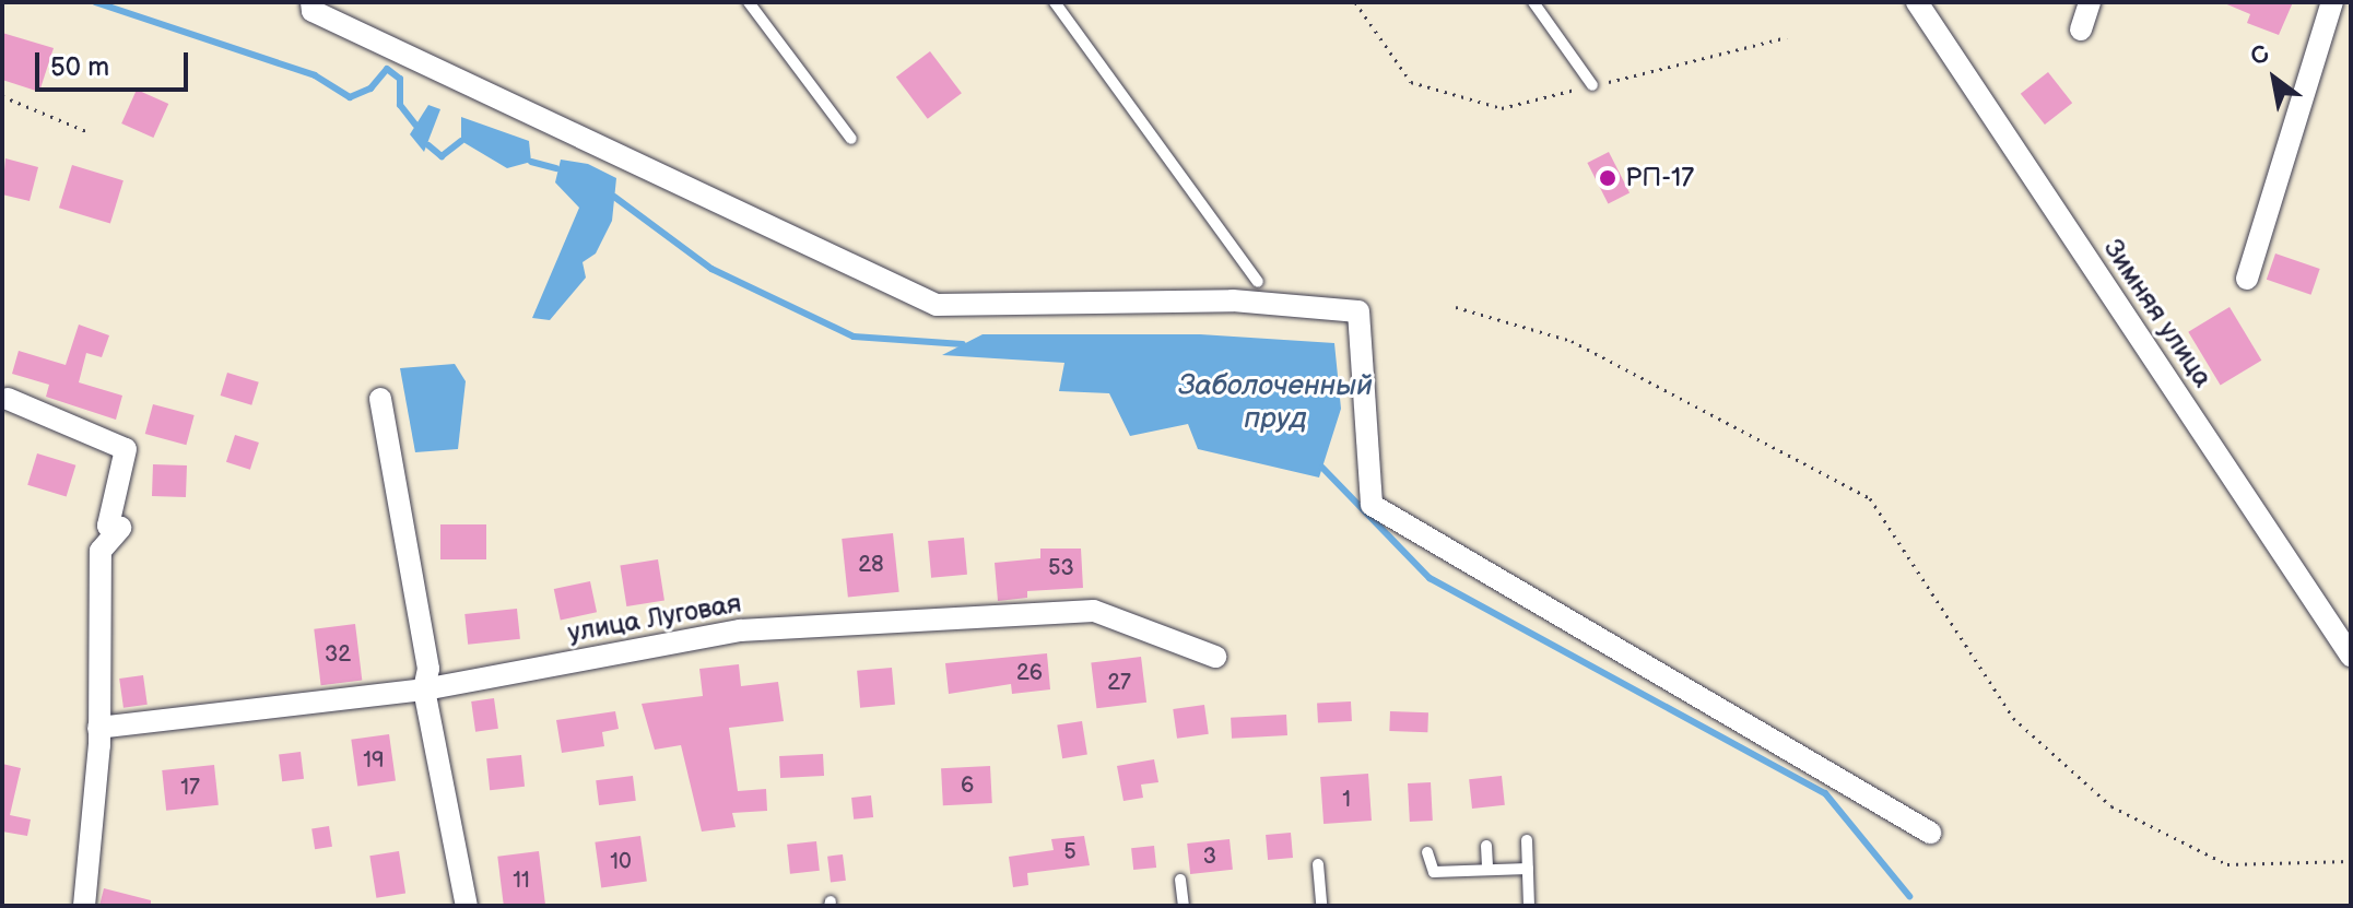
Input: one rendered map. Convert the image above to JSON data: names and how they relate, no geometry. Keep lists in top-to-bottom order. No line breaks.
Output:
{"streets":{"street":["Зимняя улица","улица Луговая"]},"water":["Заболоченный пруд"],"places":["РП-17"],"house_numbers":["28","53","32","26","27","19","6","17","1","5","3","10","11"],"scale_bar":"50 m","north":"top left"}
